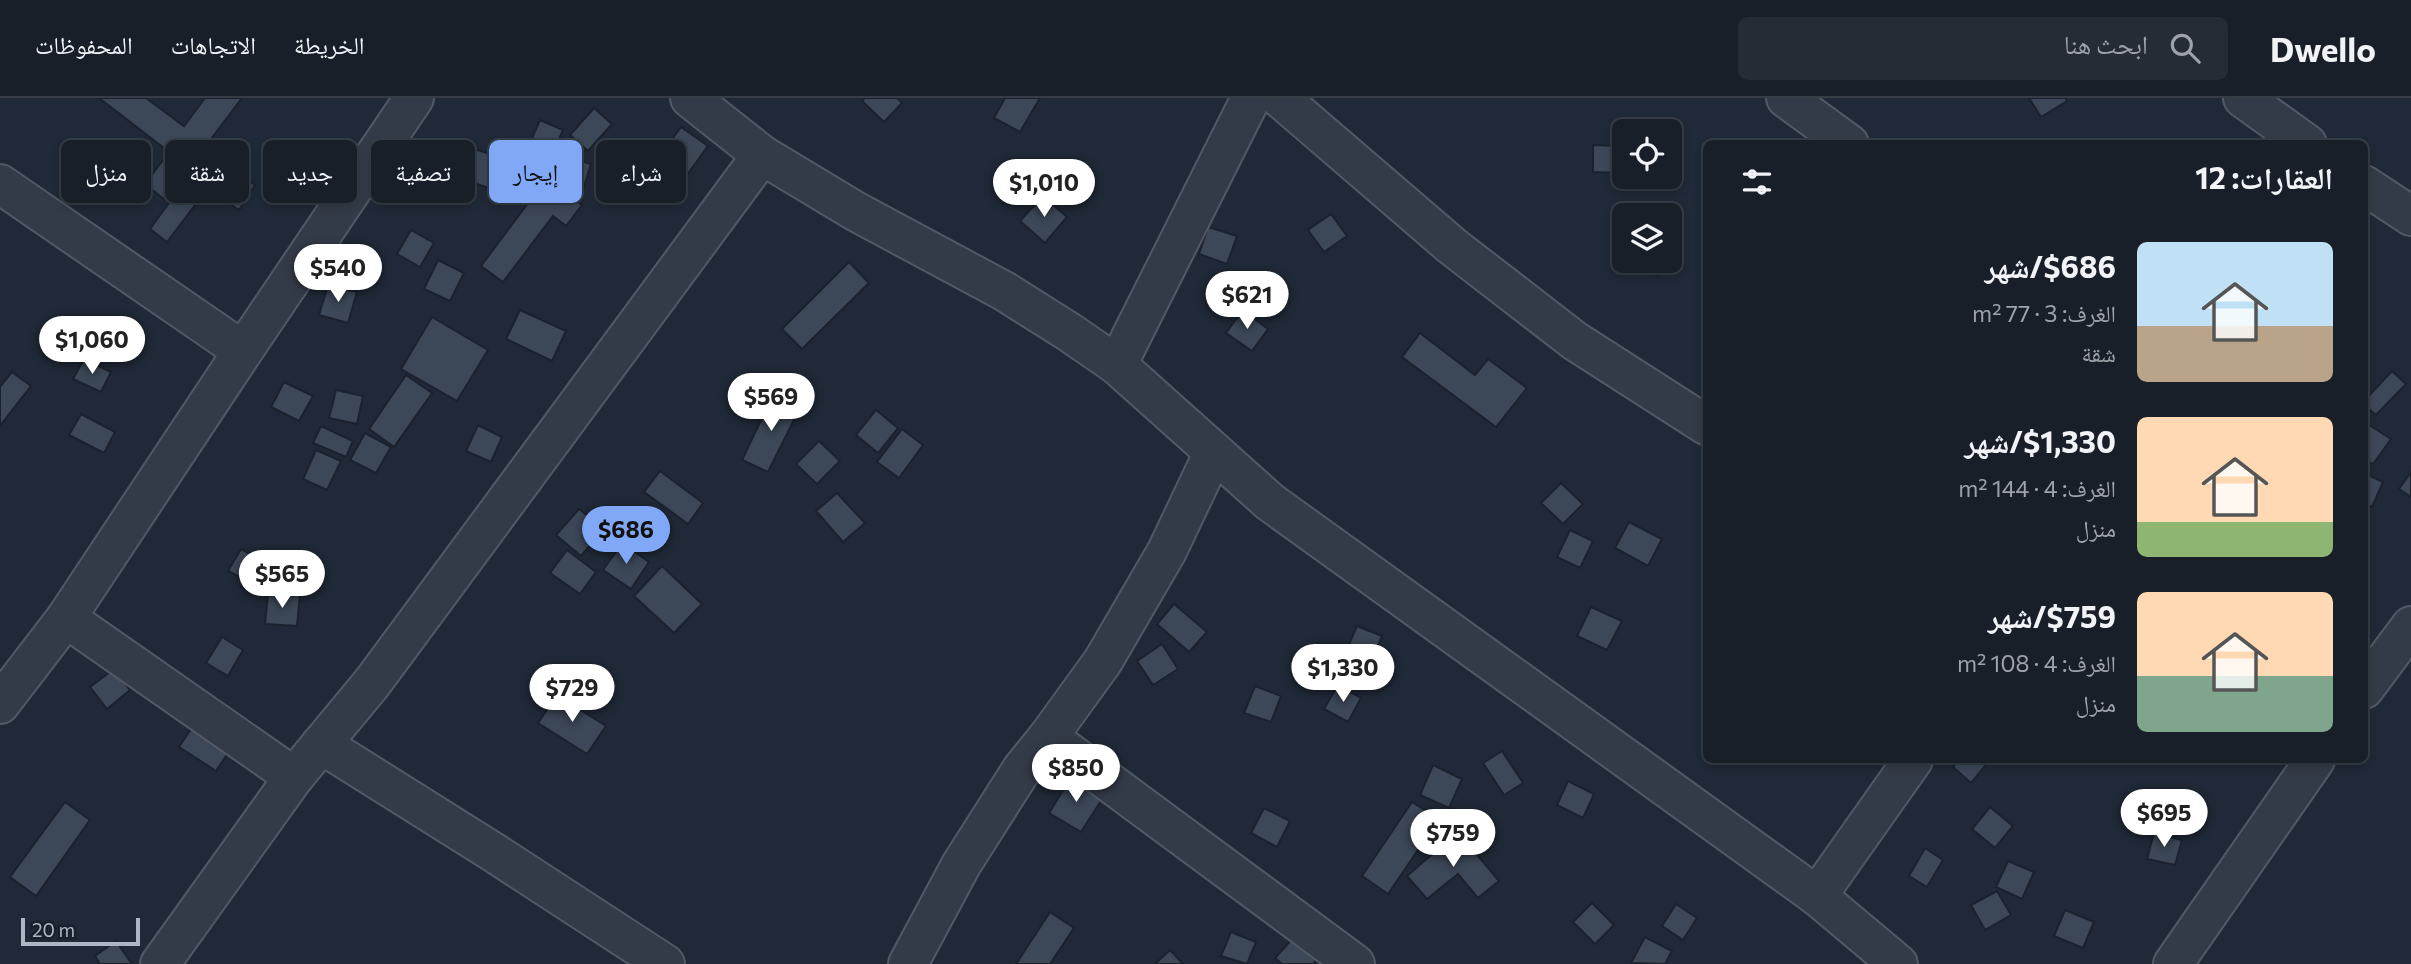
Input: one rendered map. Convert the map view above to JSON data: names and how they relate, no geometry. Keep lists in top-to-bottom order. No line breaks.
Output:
{"scale_bar":"20 m","page":{"header":"Dwello","search":"ابحث هنا","nav":["الخريطة","الاتجاهات","المحفوظات"],"chip":["شراء","إيجار","تصفية","جديد","شقة","منزل"],"heading":"العقارات: 12","price":["$1,010","$540","$621","$1,060","$569","$686","$565","$1,330","$729","$850","$695","$759"],"list":[{"name":"$686/شهر","note":"الغرف: 3 · 77 m² · شقة"},{"name":"$1,330/شهر","note":"الغرف: 4 · 144 m² · منزل"},{"name":"$759/شهر","note":"الغرف: 4 · 108 m² · منزل"}],"scale":"20 m"}}
